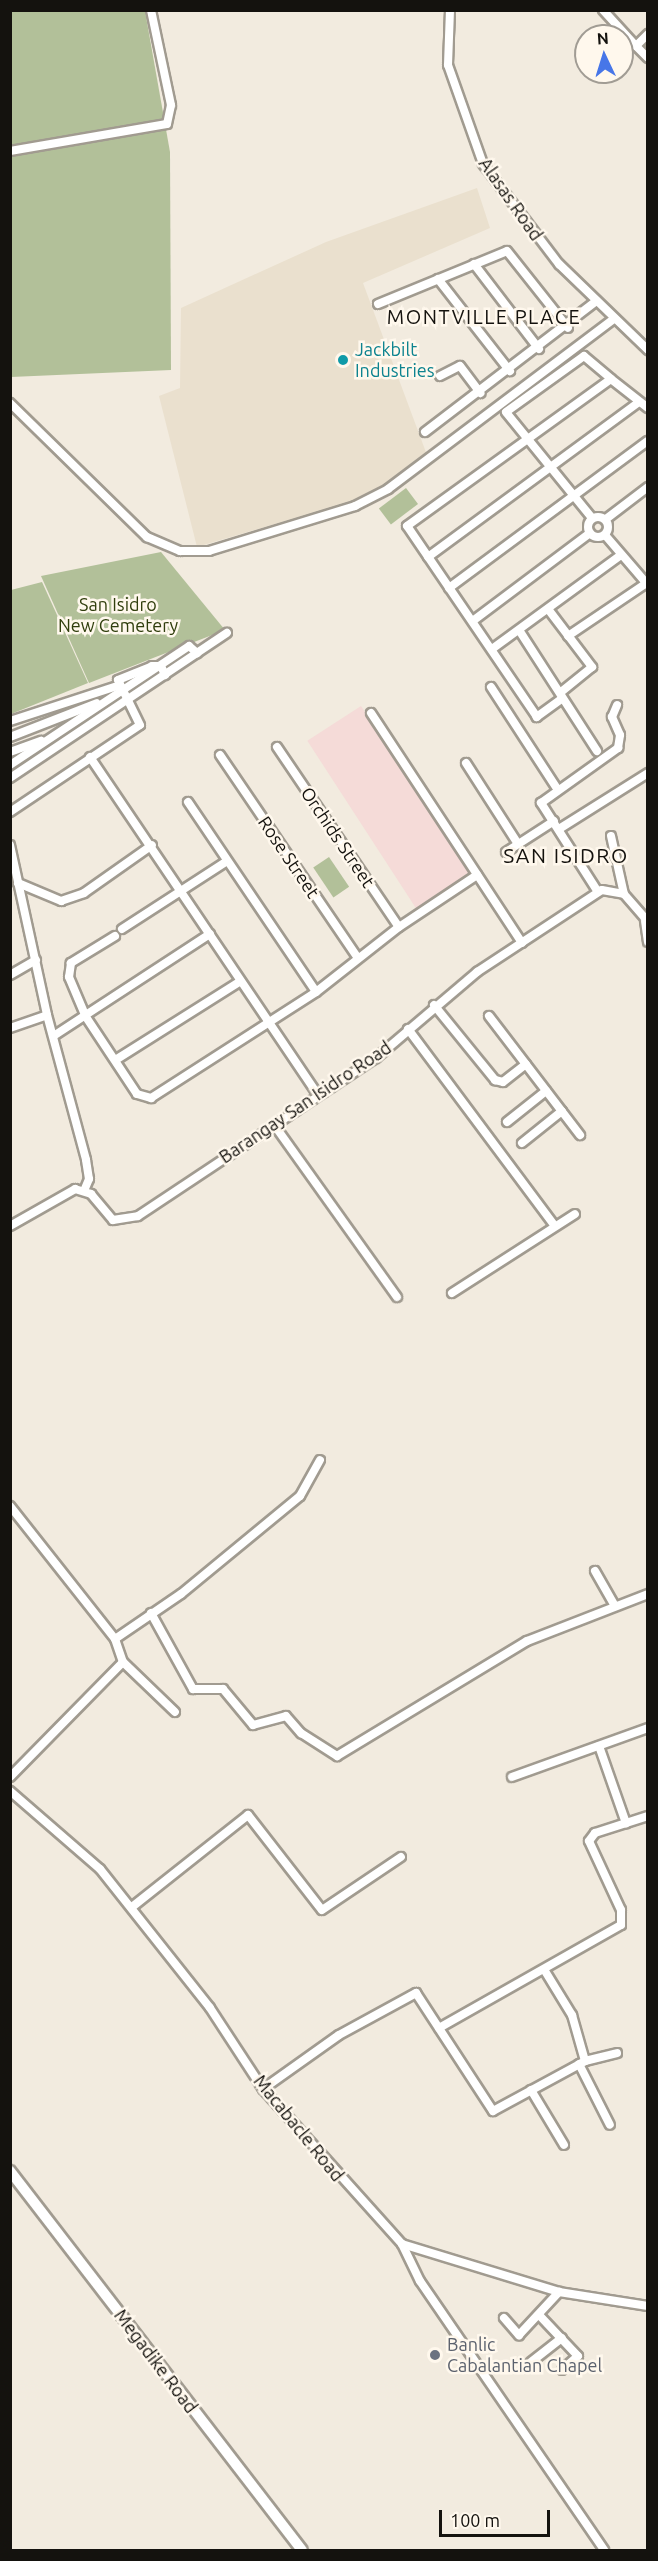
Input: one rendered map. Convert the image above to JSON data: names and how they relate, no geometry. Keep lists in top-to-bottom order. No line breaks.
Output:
{"streets":{"main road":["Megadike Road"],"street":["Alasas Road","Orchids Street","Rose Street","Barangay San Isidro Road","Macabacle Road"]},"districts":["MONTVILLE PLACE","SAN ISIDRO"],"parks":["San Isidro New Cemetery"],"places":["Jackbilt Industries","Banlic Cabalantian Chapel"],"scale_bar":"100 m","north":"top"}
